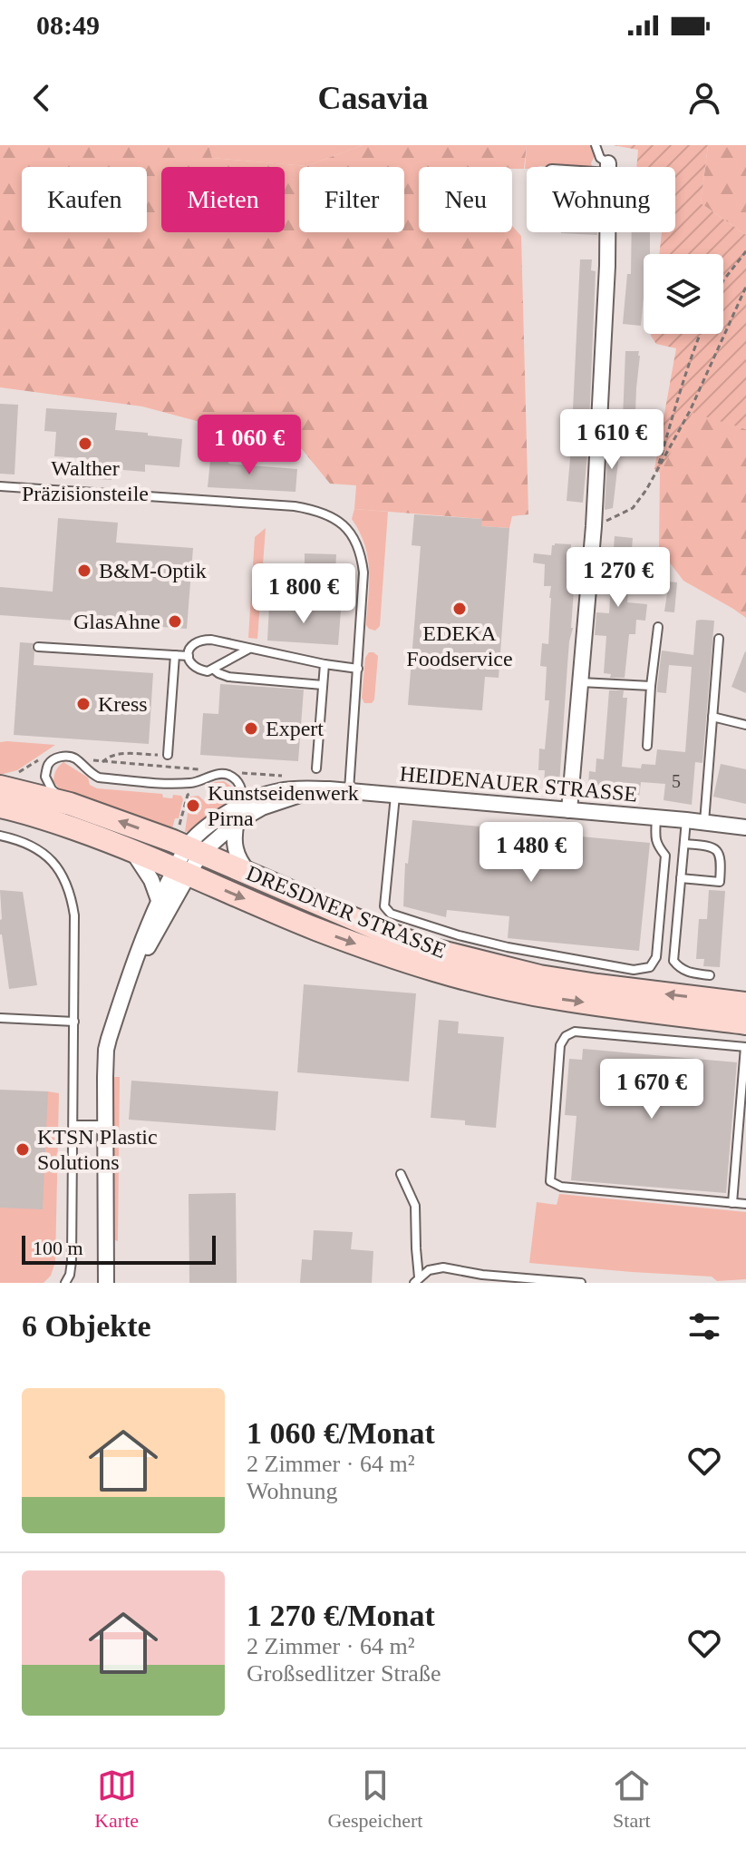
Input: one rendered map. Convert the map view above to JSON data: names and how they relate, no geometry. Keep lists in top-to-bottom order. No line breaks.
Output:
{"streets":{"main road":["DRESDNER STRASSE"],"street":["HEIDENAUER STRASSE"]},"crossings":[["HEIDENAUER STRASSE","DRESDNER STRASSE"]],"places":["Walther Präzisionsteile","B&M-Optik","EDEKA Foodservice","GlasAhne","Kress","Expert","Kunstseidenwerk Pirna","KTSN Plastic Solutions"],"house_numbers":["5"],"scale_bar":"100 m","page":{"status":"08:49","header":"Casavia","chip":["Kaufen","Mieten","Filter","Neu","Wohnung"],"price":["1 610 €","1 060 €","1 270 €","1 800 €","1 480 €","1 670 €"],"scale":"100 m","heading":"6 Objekte","list":[{"name":"1 060 €/Monat","note":"2 Zimmer · 64 m² · Wohnung"},{"name":"1 270 €/Monat","note":"2 Zimmer · 64 m² · Großsedlitzer Straße"}],"tabs":["Karte","Gespeichert","Start"]}}
